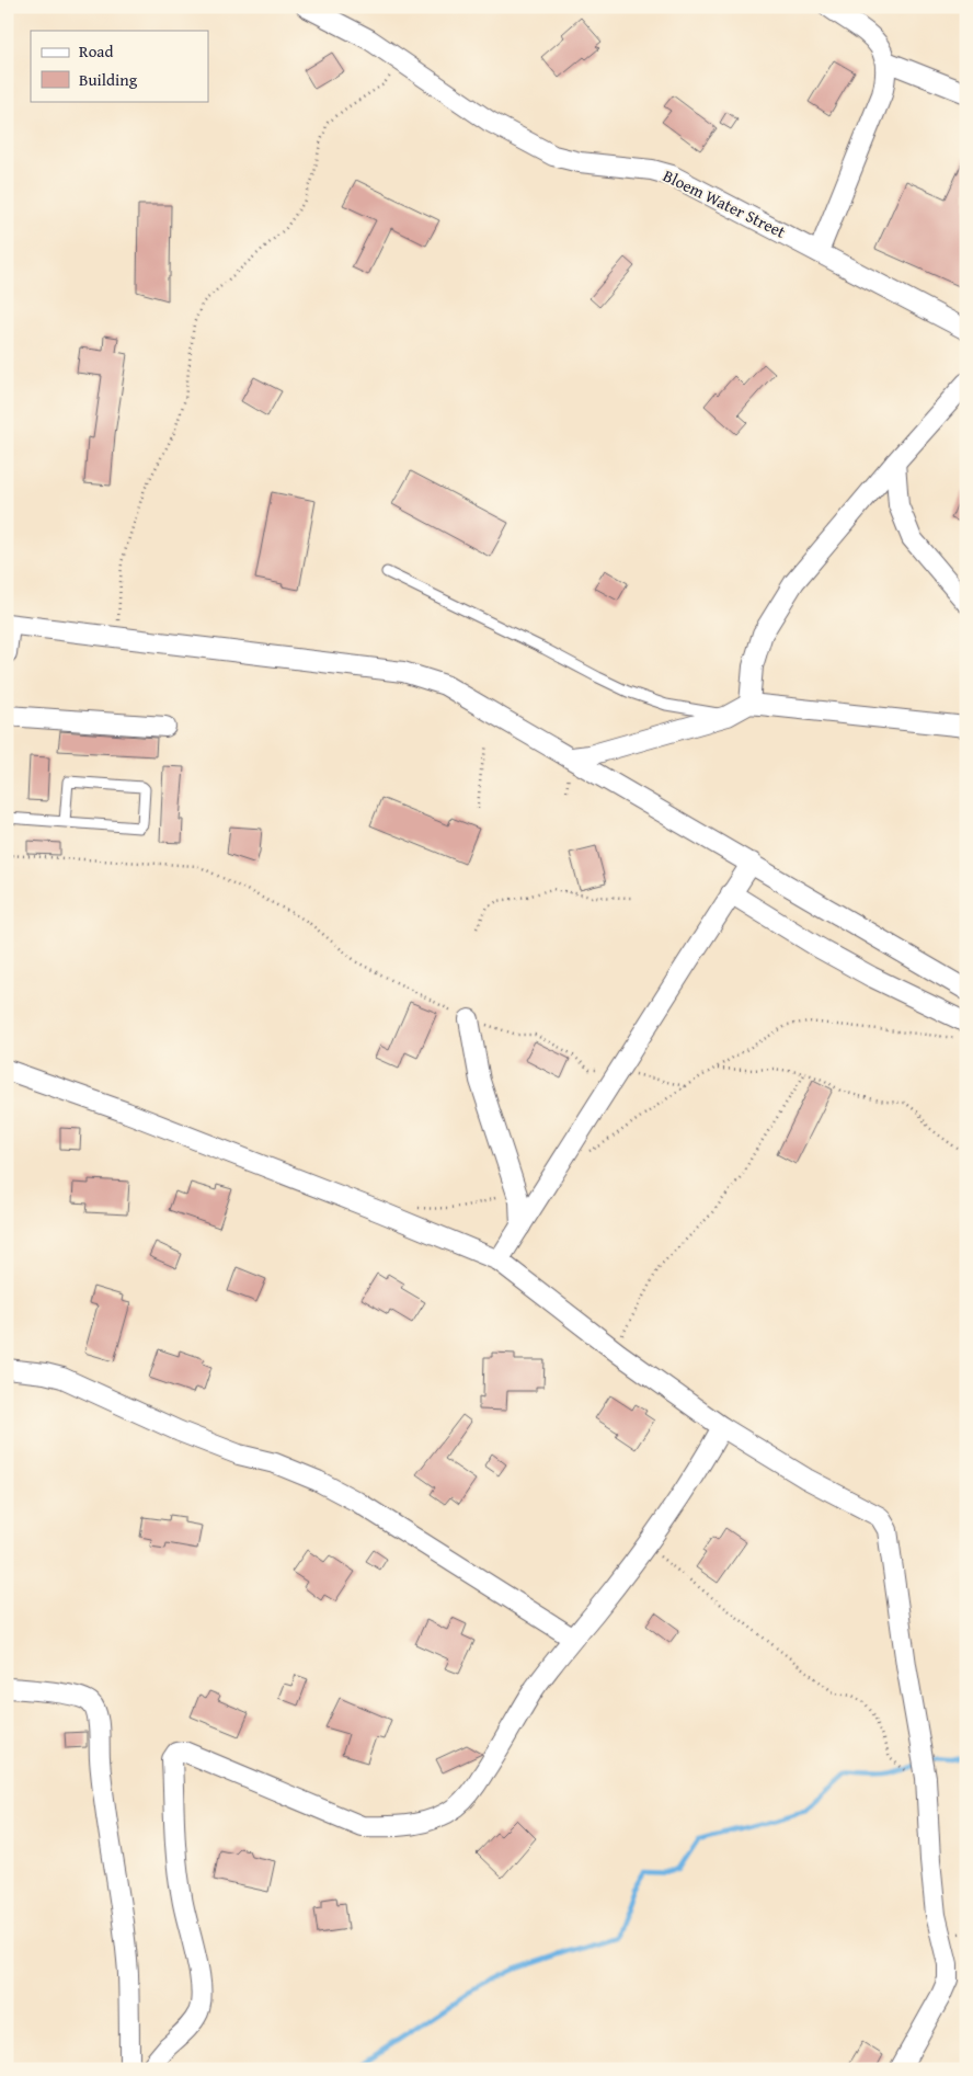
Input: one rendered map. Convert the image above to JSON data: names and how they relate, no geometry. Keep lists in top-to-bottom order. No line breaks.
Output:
{"streets":{"street":["Bloem Water Street"]},"legend":["Road","Building"]}
